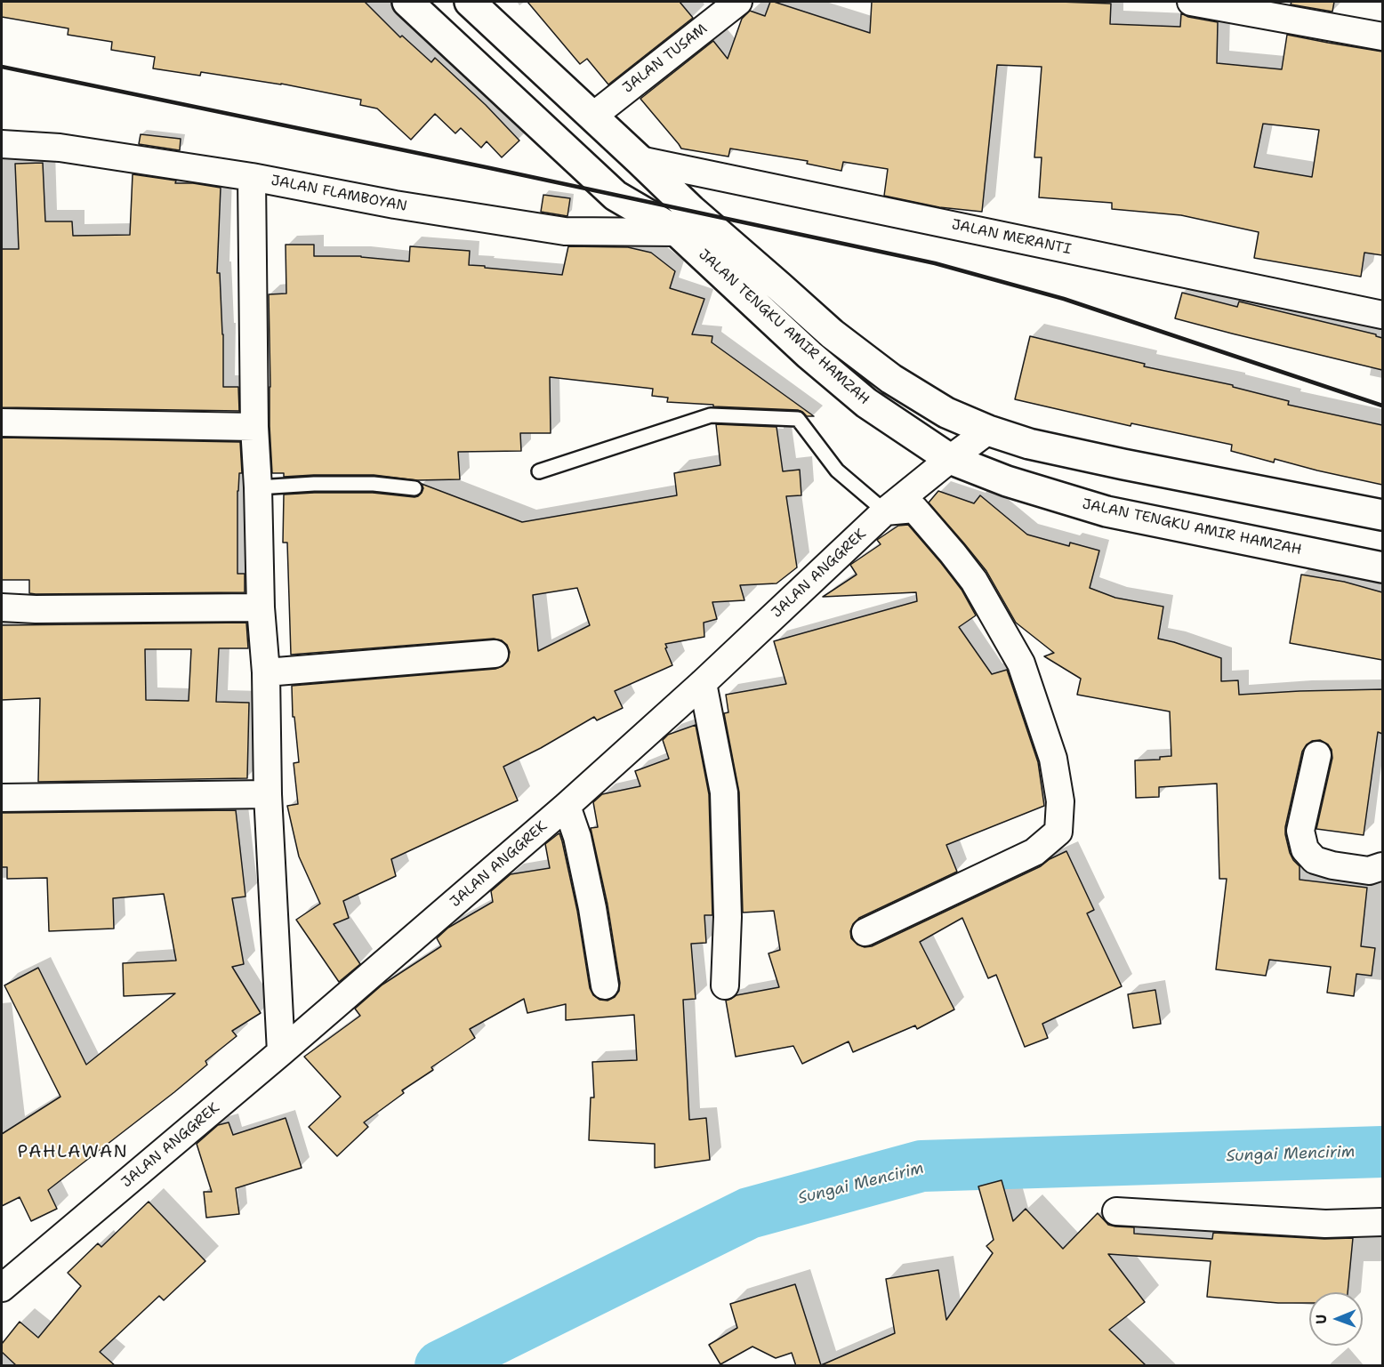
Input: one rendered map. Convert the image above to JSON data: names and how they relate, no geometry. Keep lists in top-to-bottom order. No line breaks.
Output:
{"streets":{"main road":["JALAN TENGKU AMIR HAMZAH"],"street":["JALAN TUSAM","JALAN FLAMBOYAN","JALAN MERANTI","JALAN ANGGREK"]},"crossings":[["JALAN TUSAM","JALAN TENGKU AMIR HAMZAH"],["JALAN FLAMBOYAN","JALAN TENGKU AMIR HAMZAH"],["JALAN MERANTI","JALAN TENGKU AMIR HAMZAH"],["JALAN TENGKU AMIR HAMZAH","JALAN ANGGREK"]],"districts":["PAHLAWAN"],"water":["Sungai Mencirim"],"north":"left"}
